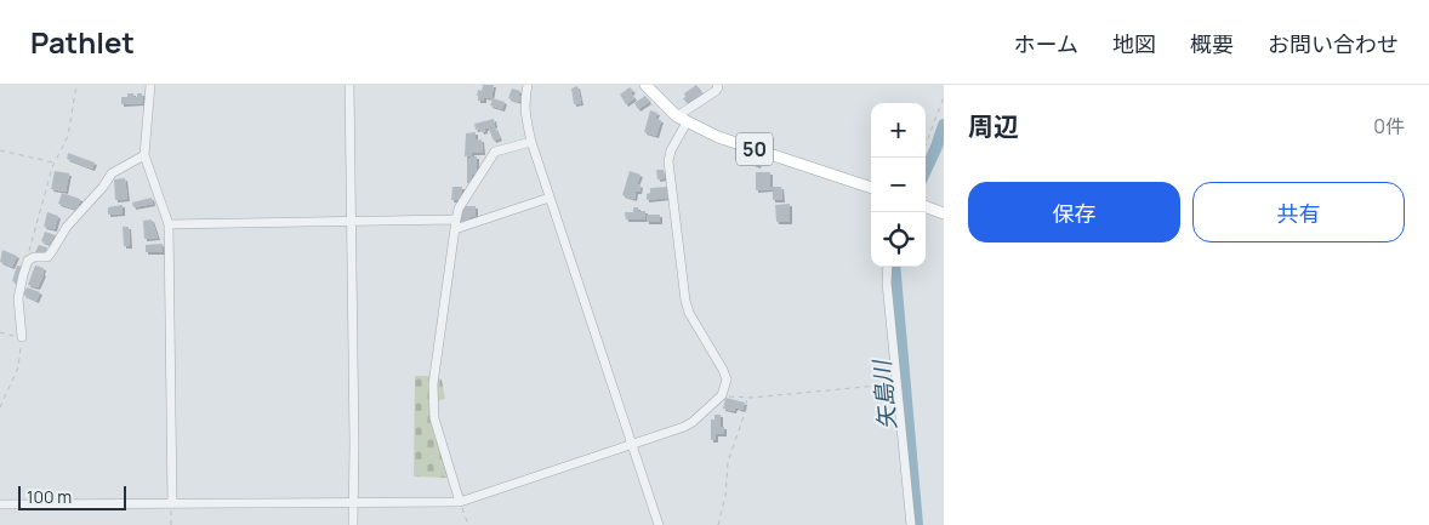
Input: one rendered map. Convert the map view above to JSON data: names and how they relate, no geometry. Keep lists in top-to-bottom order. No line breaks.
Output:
{"streets":{"main road":["50"]},"water":["矢島川"],"scale_bar":"100 m","page":{"header":"Pathlet","nav":["ホーム","地図","概要","お問い合わせ"],"heading":["周辺","0件"],"map_buttons":["+","−"],"buttons":["保存","共有"],"scale":"100 m"}}
